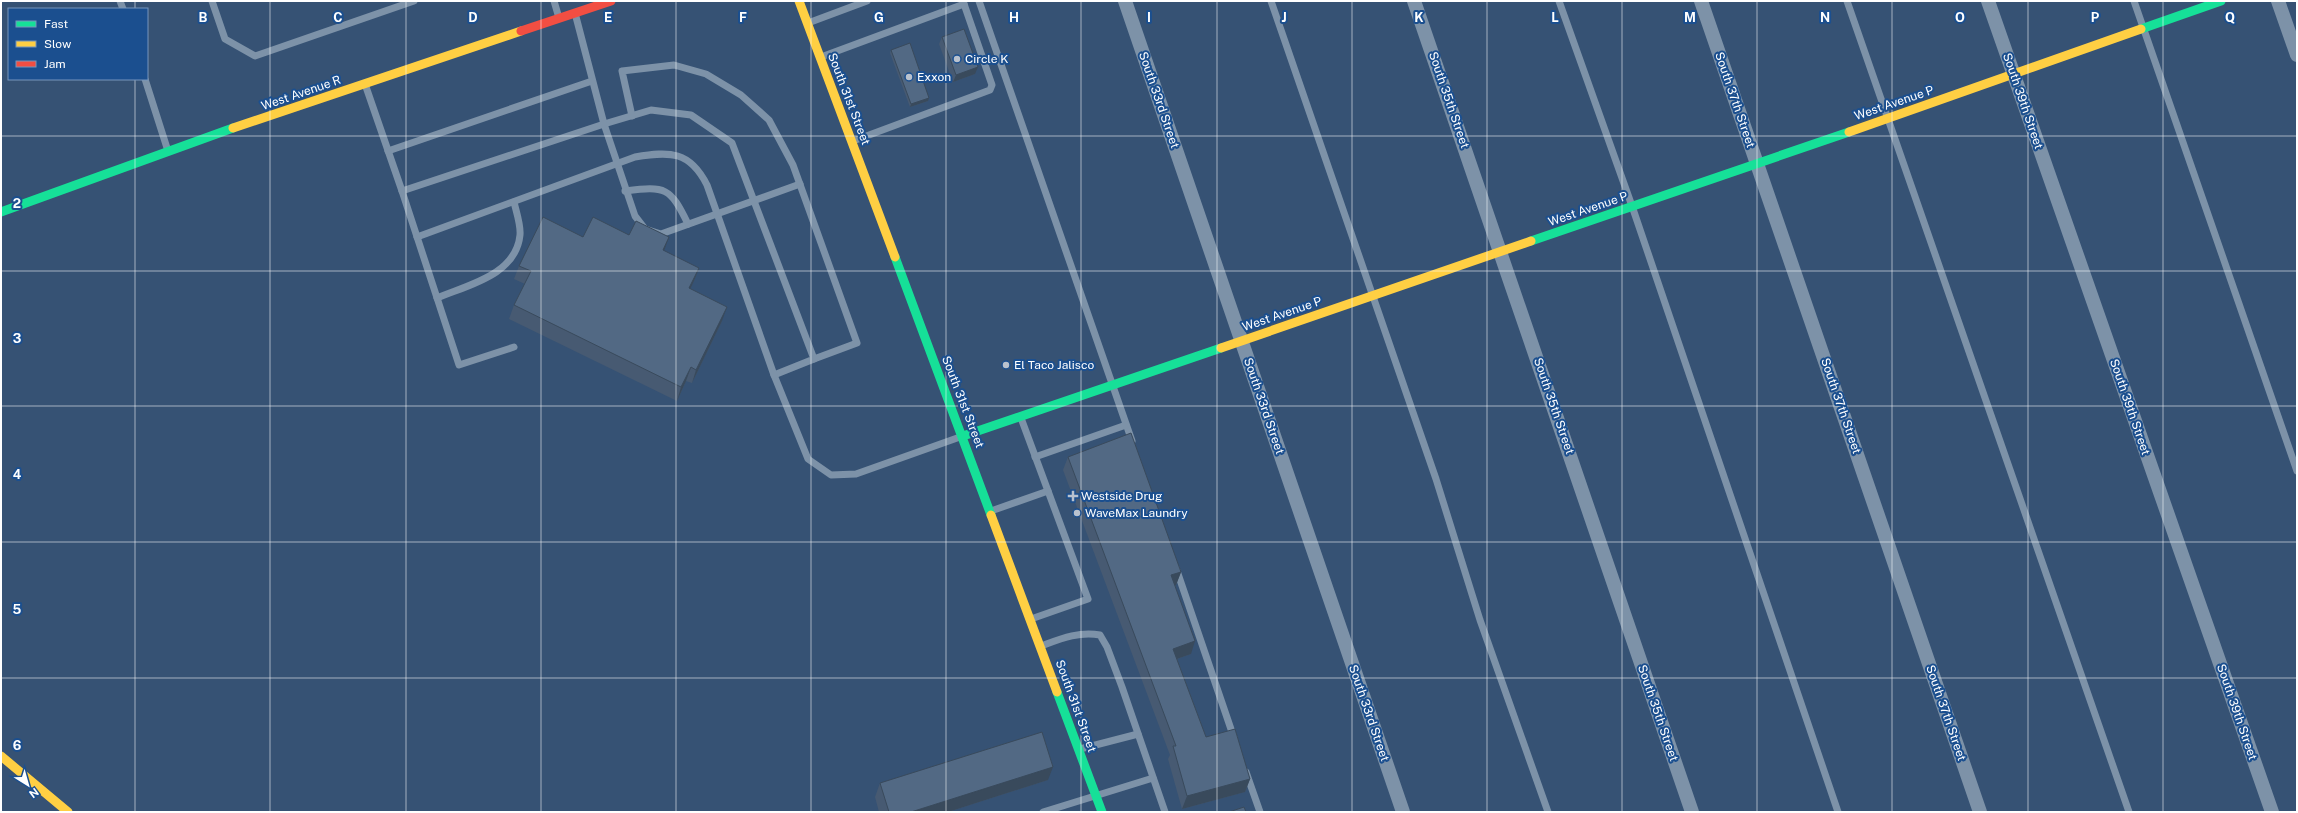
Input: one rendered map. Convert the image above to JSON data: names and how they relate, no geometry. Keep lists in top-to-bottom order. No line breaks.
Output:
{"streets":{"street":["West Avenue R","South 31st Street","South 33rd Street","South 35th Street","South 37th Street","South 39th Street","West Avenue P"]},"crossings":[["South 31st Street","West Avenue P"],["South 33rd Street","West Avenue P"],["South 35th Street","West Avenue P"],["South 37th Street","West Avenue P"],["South 39th Street","West Avenue P"]],"places":{"other":["Circle K","Exxon","El Taco Jalisco","WaveMax Laundry"],"health":["Westside Drug"]},"legend":["Fast","Slow","Jam"],"north":"bottom right","grid":{"columns":["B","C","D","E","F","G","H","I","J","K","L","M","N","O","P","Q"],"rows":["2","3","4","5","6"]}}
